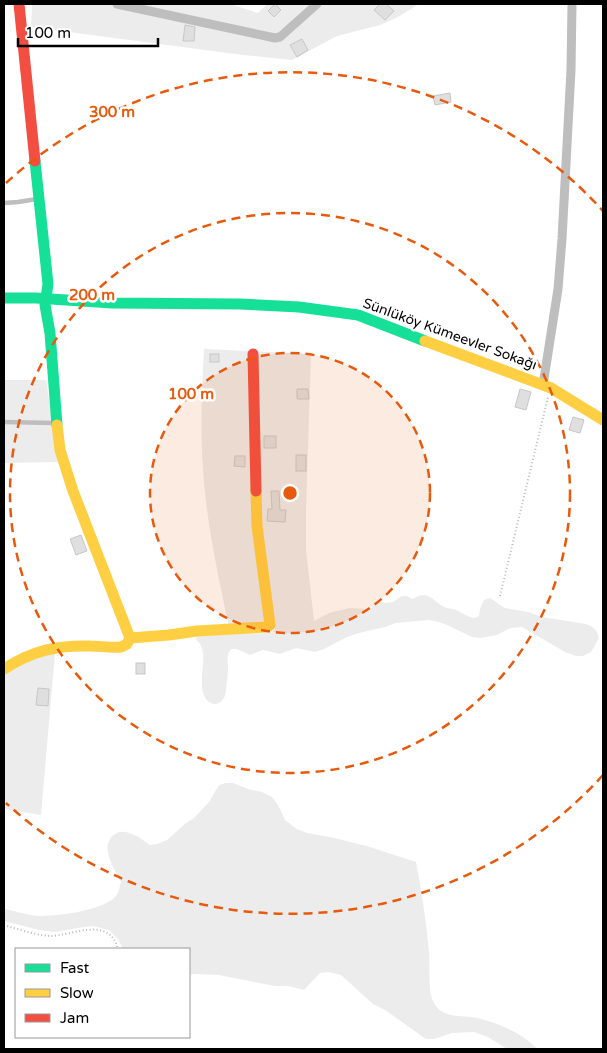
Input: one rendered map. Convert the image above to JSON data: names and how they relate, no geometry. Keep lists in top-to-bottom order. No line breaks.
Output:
{"streets":{"street":["Sünlüköy Kümeevler Sokağı"]},"legend":["Fast","Slow","Jam"],"scale_bar":"100 m","rings":["300 m","200 m","100 m"]}
